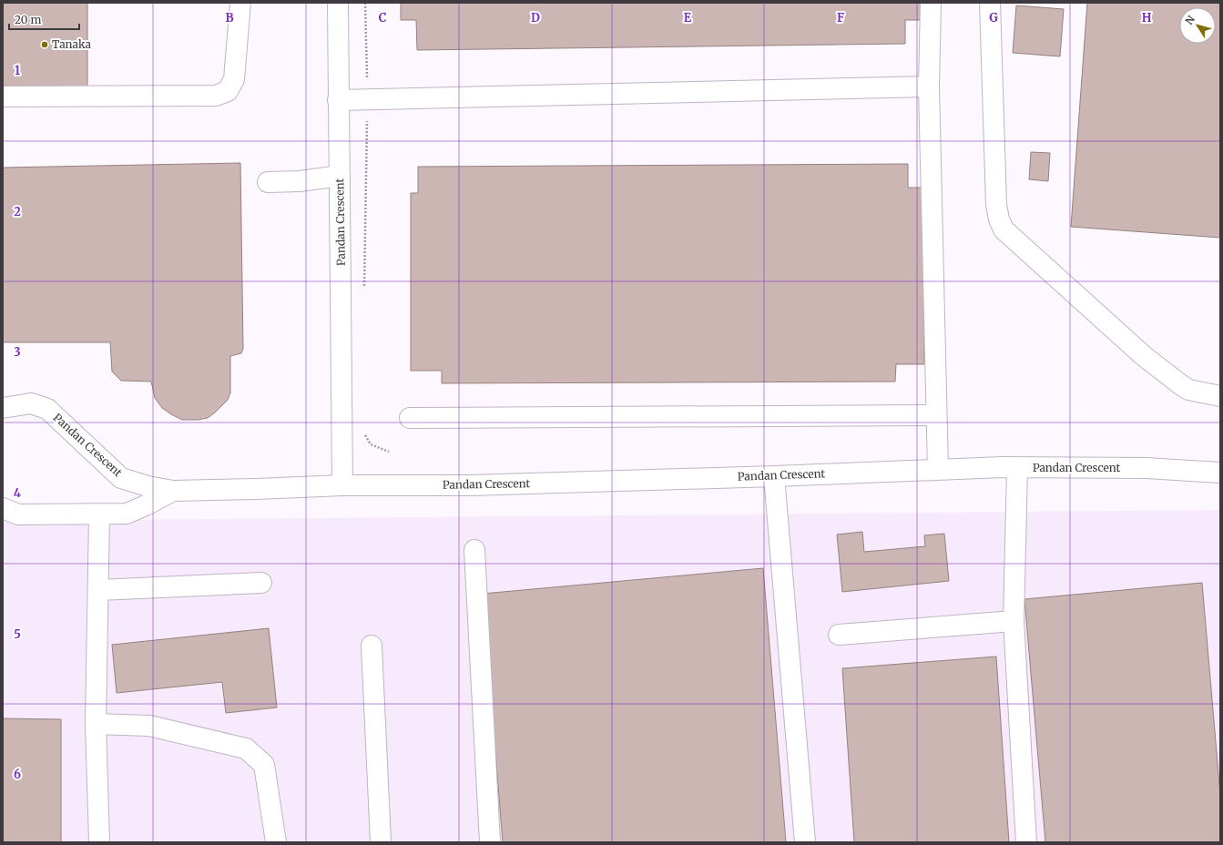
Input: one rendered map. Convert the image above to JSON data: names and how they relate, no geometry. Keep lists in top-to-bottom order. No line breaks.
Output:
{"streets":{"street":["Pandan Crescent"]},"places":["Tanaka"],"scale_bar":"20 m","north":"top left","grid":{"columns":["B","C","D","E","F","G","H"],"rows":["1","2","3","4","5","6"]}}
